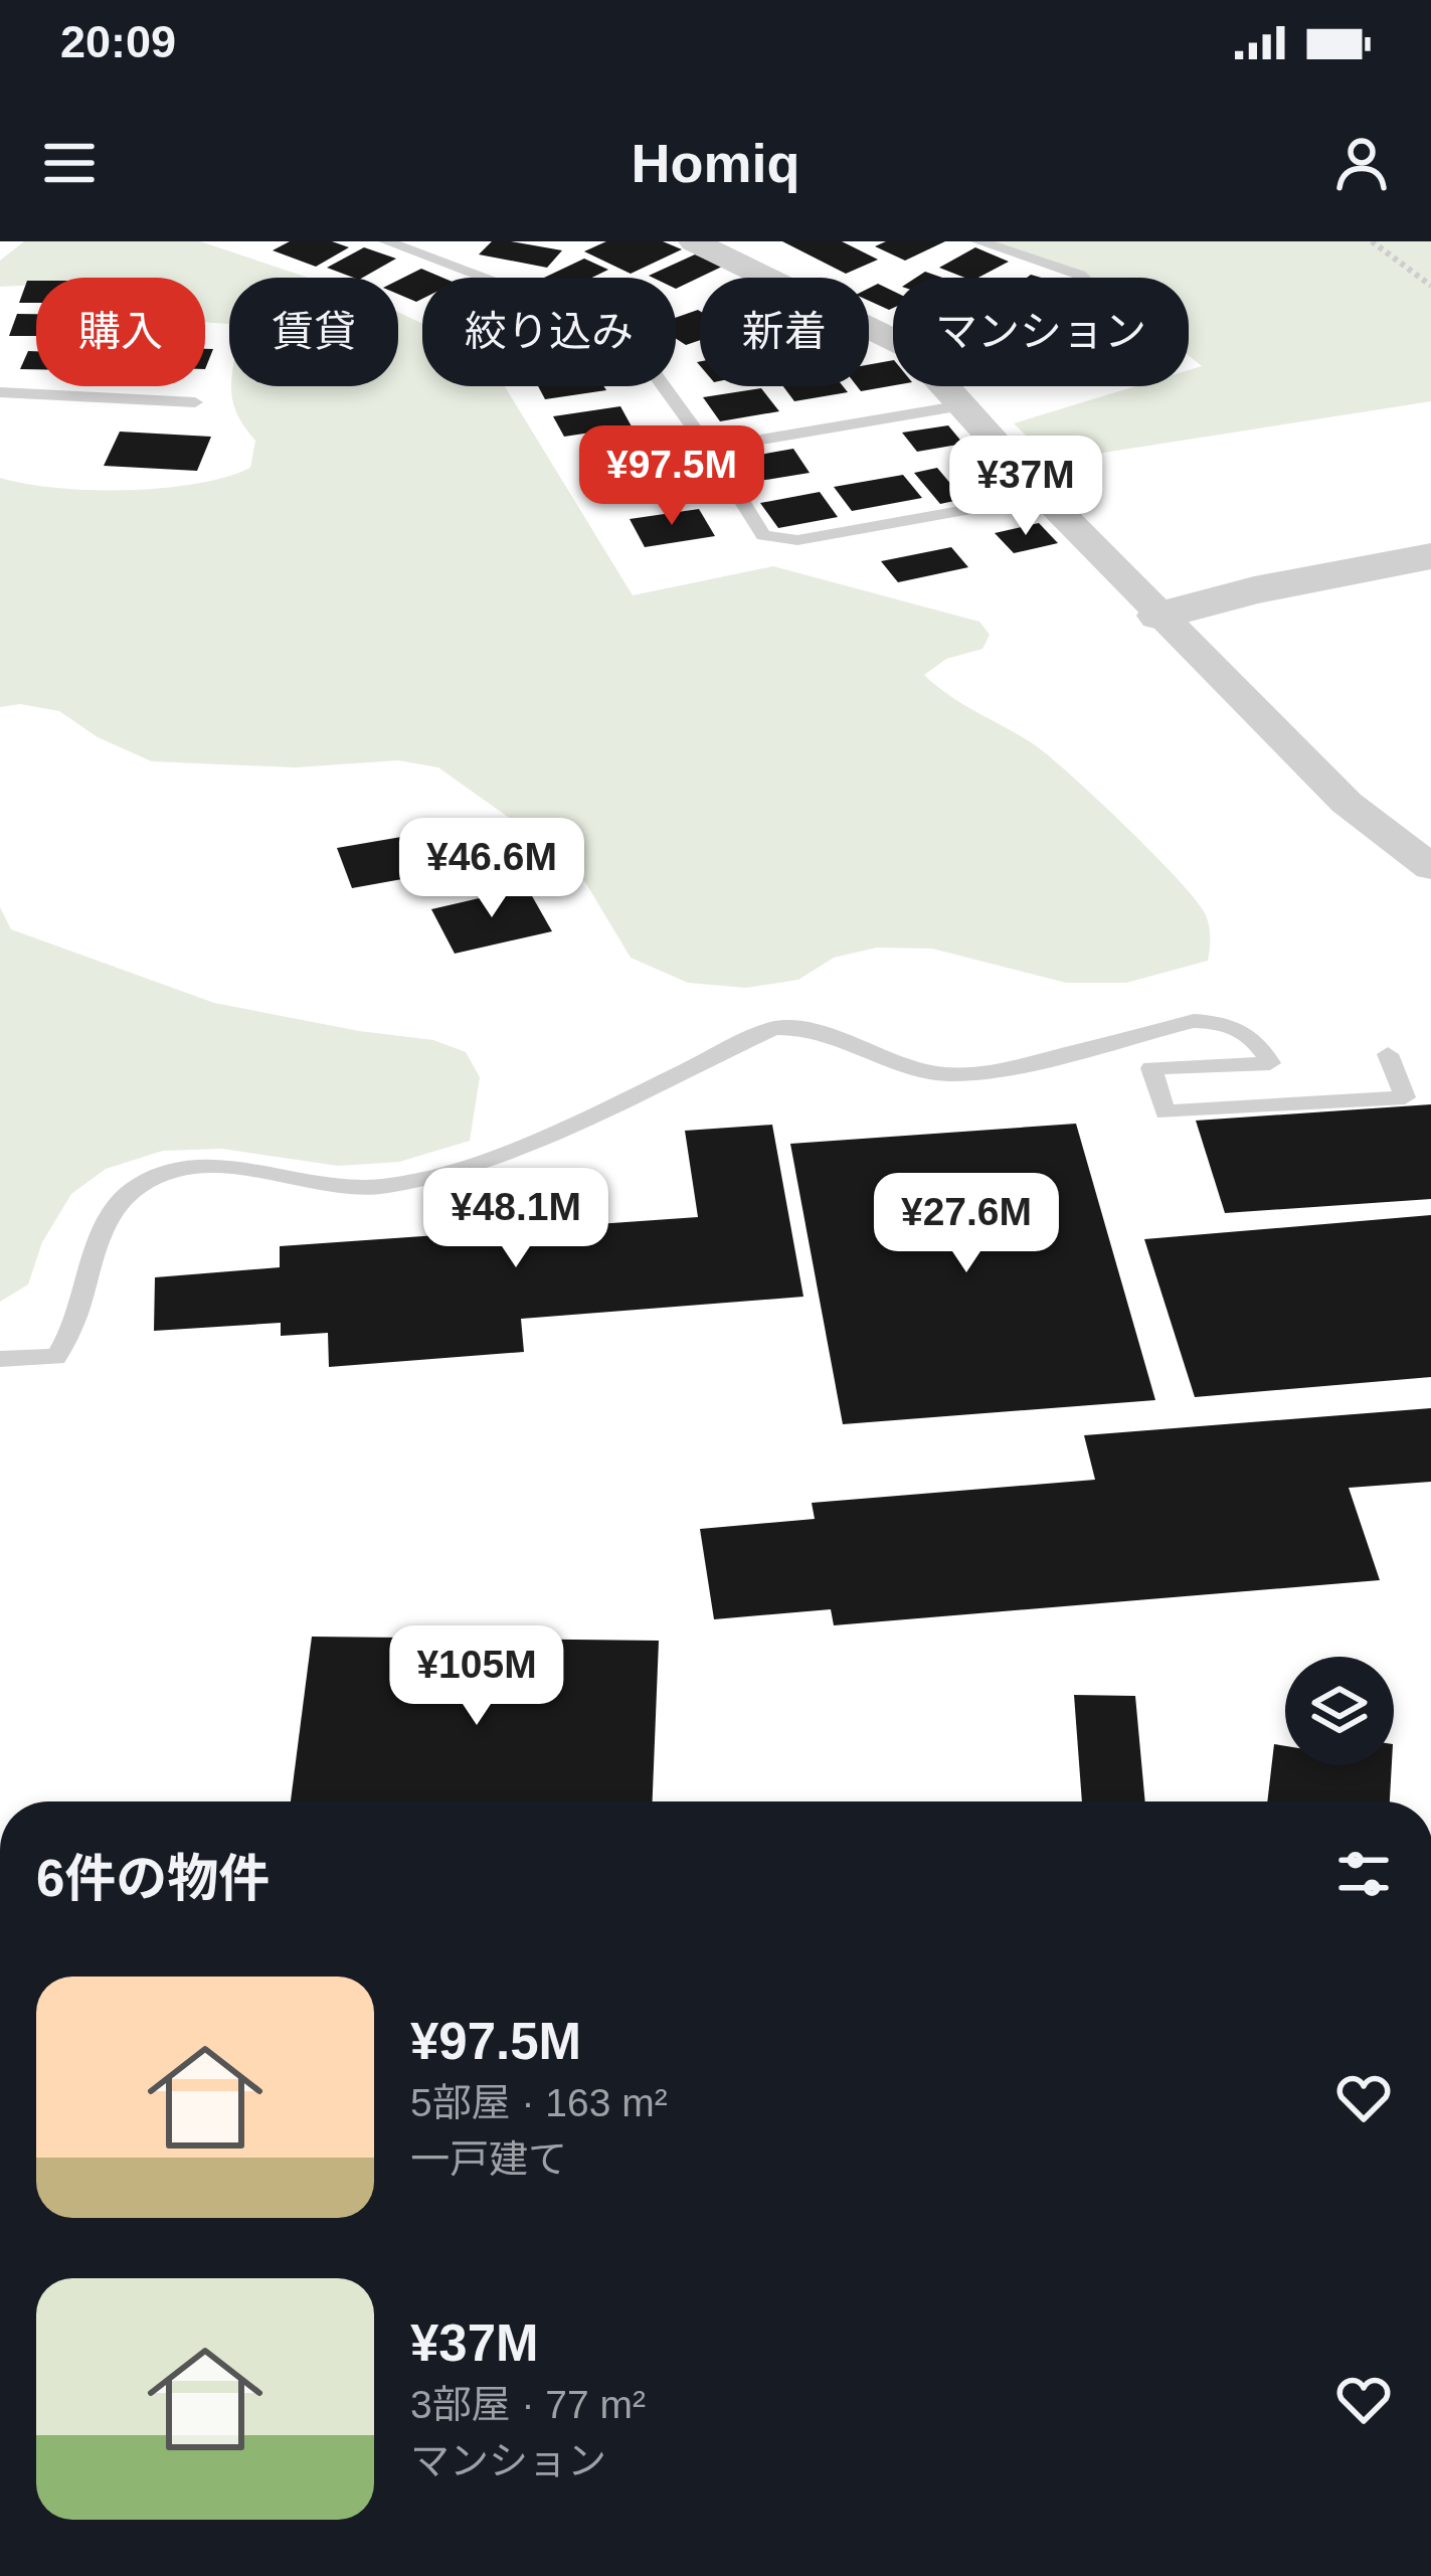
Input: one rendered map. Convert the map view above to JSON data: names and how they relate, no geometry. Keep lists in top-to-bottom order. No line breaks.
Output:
{"page":{"status":"20:09","header":"Homiq","chip":["購入","賃貸","絞り込み","新着","マンション"],"price":["¥97.5M","¥37M","¥46.6M","¥48.1M","¥27.6M","¥105M"],"heading":"6件の物件","list":[{"name":"¥97.5M","note":"5部屋 · 163 m² · 一戸建て"},{"name":"¥37M","note":"3部屋 · 77 m² · マンション"}]}}
